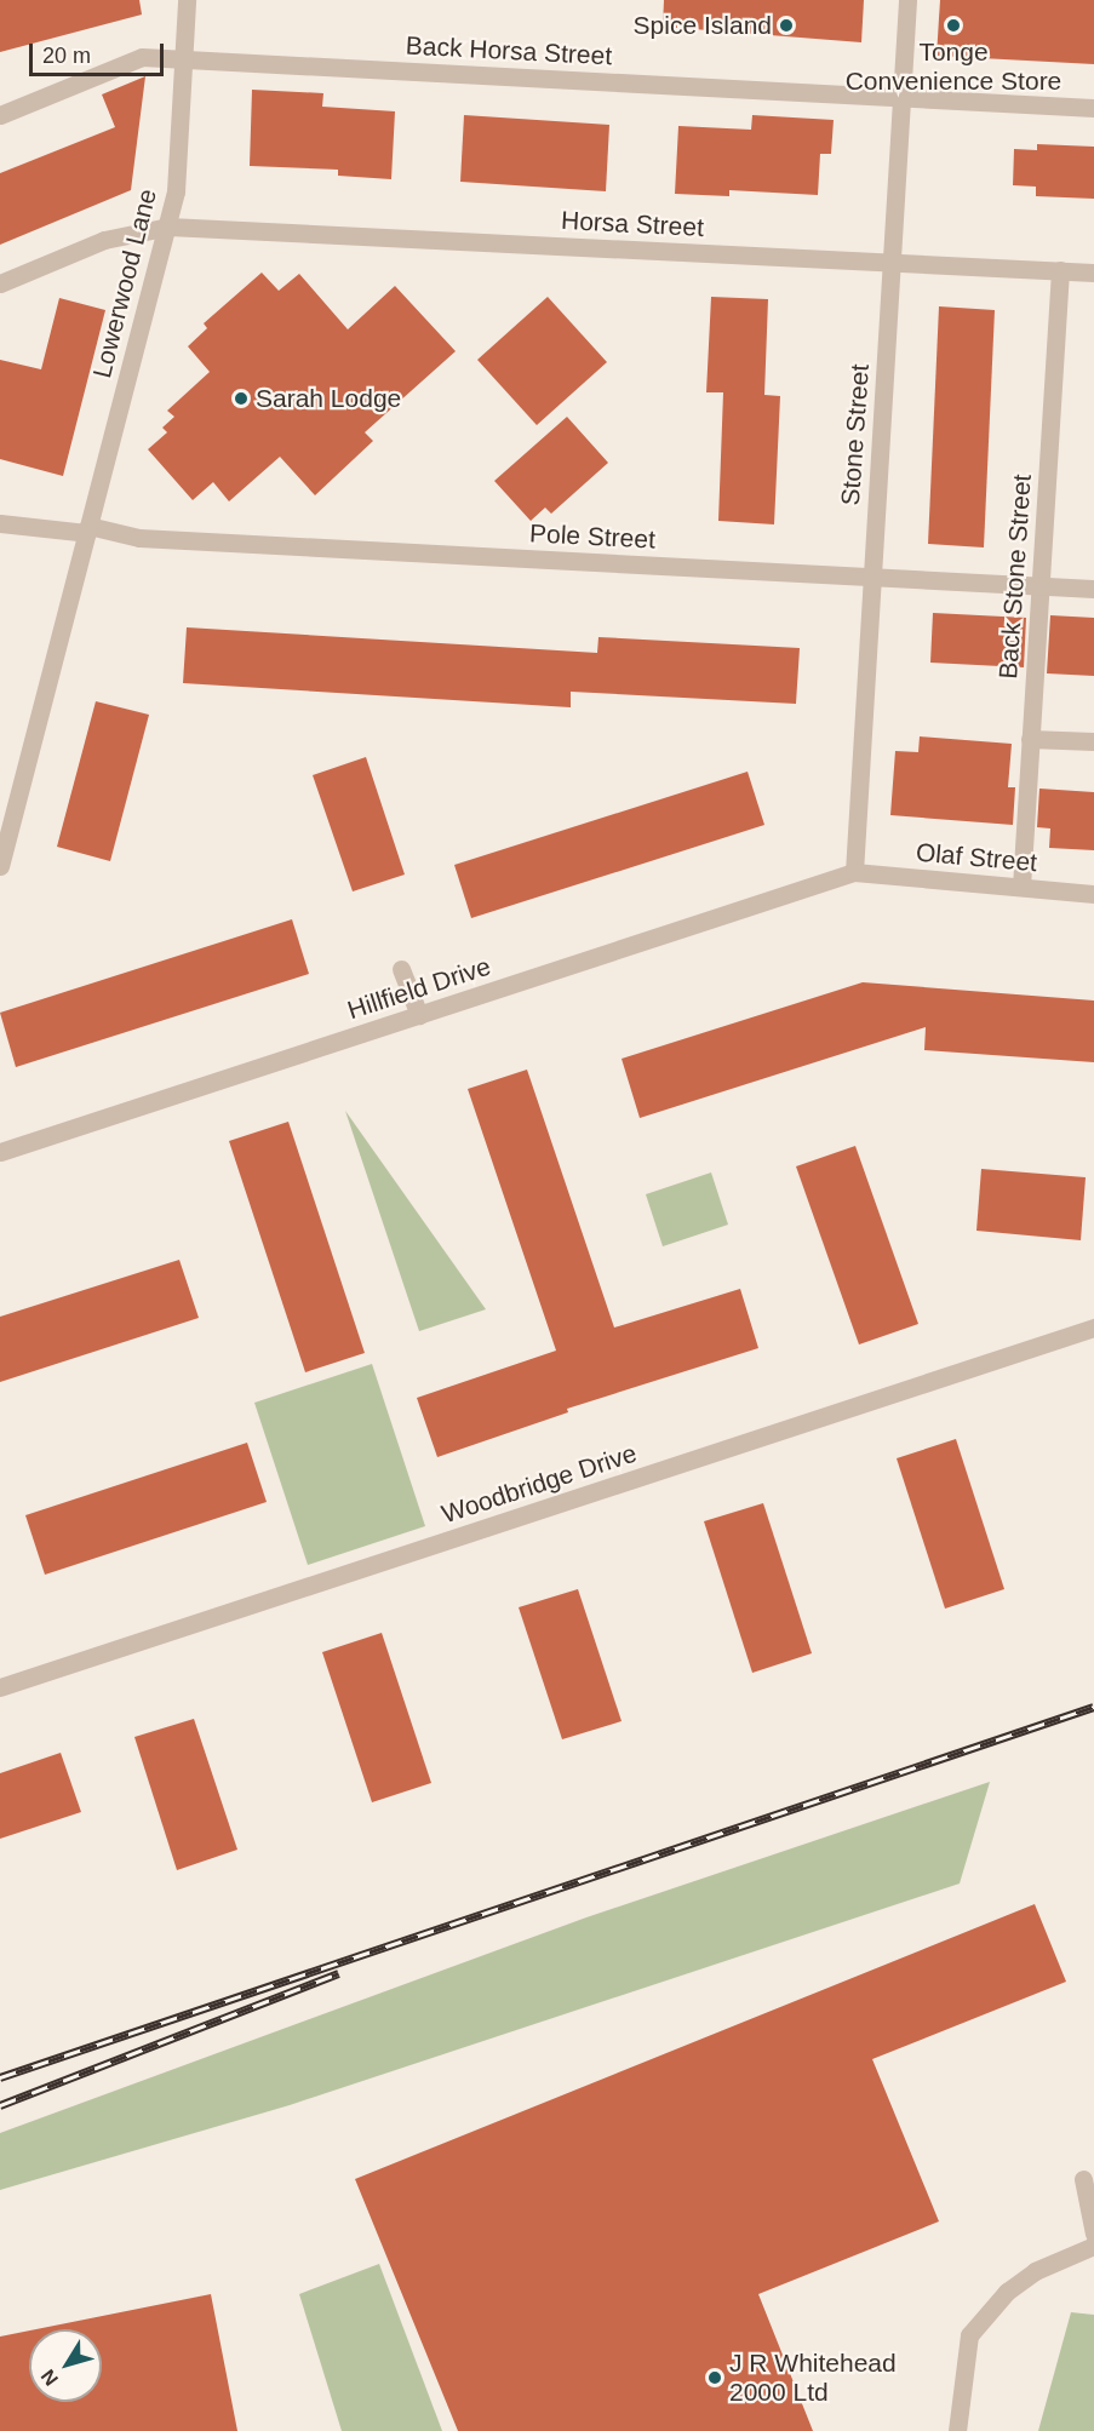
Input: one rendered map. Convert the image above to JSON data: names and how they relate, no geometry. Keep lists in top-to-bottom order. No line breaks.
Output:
{"streets":{"street":["Back Horsa Street","Horsa Street","Lowerwood Lane","Stone Street","Pole Street","Back Stone Street","Olaf Street","Hillfield Drive","Woodbridge Drive"]},"crossings":[["Back Horsa Street","Lowerwood Lane"],["Back Horsa Street","Stone Street"],["Horsa Street","Lowerwood Lane"],["Horsa Street","Stone Street"],["Horsa Street","Back Stone Street"],["Lowerwood Lane","Pole Street"],["Stone Street","Pole Street"],["Stone Street","Olaf Street"],["Stone Street","Hillfield Drive"],["Pole Street","Back Stone Street"],["Back Stone Street","Olaf Street"],["Olaf Street","Hillfield Drive"]],"places":["Spice Island","Tonge Convenience Store","Sarah Lodge","J R Whitehead 2000 Ltd"],"scale_bar":"20 m","north":"bottom left"}
